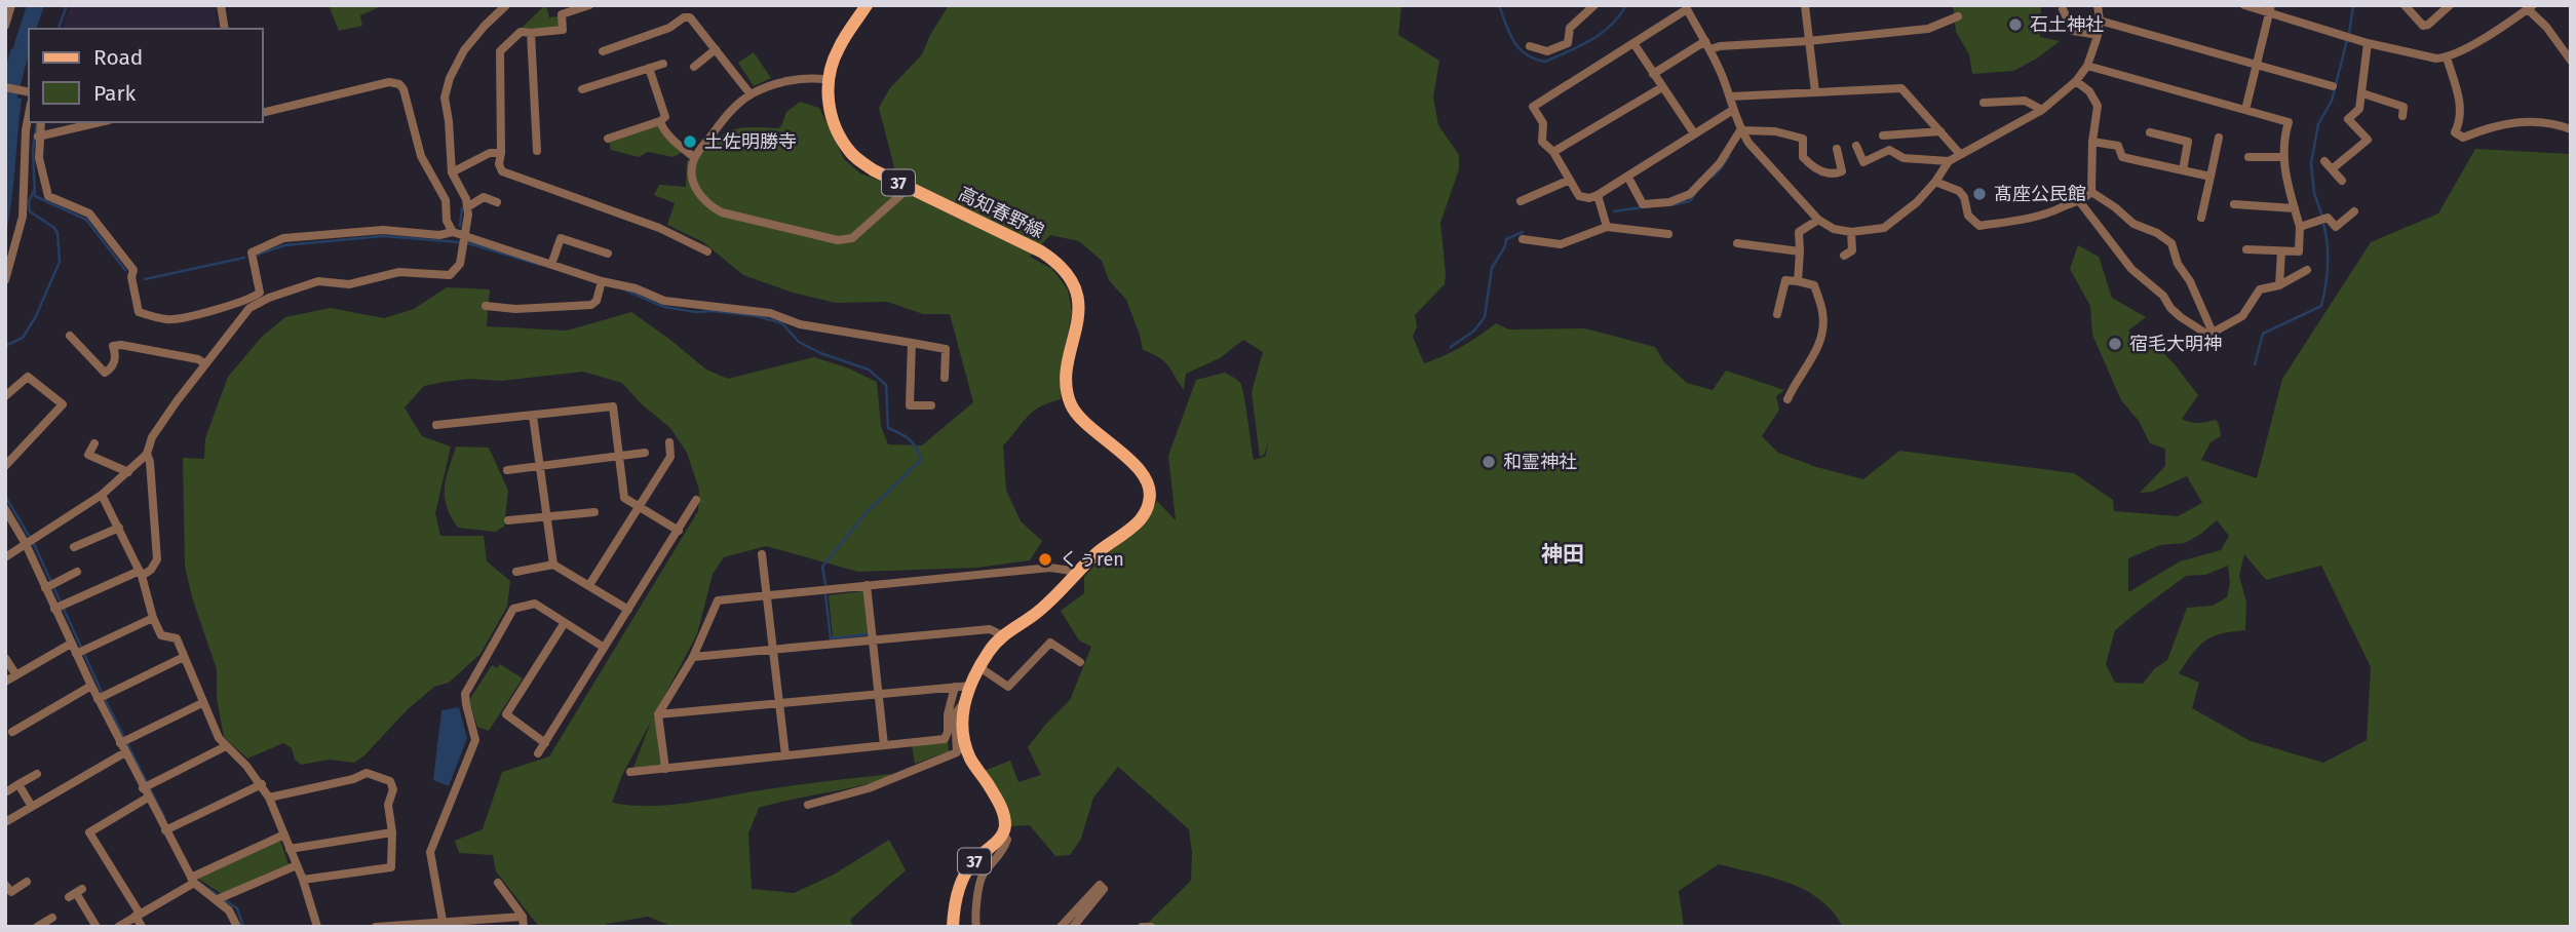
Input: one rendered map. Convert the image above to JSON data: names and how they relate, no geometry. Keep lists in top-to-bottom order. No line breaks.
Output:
{"streets":{"main road":["37","高知春野線"]},"crossings":[["37","高知春野線"]],"districts":["神田"],"places":["石土神社","土佐明勝寺","髙座公民館","宿毛大明神","和霊神社","くぅren"],"legend":["Road","Park"]}
